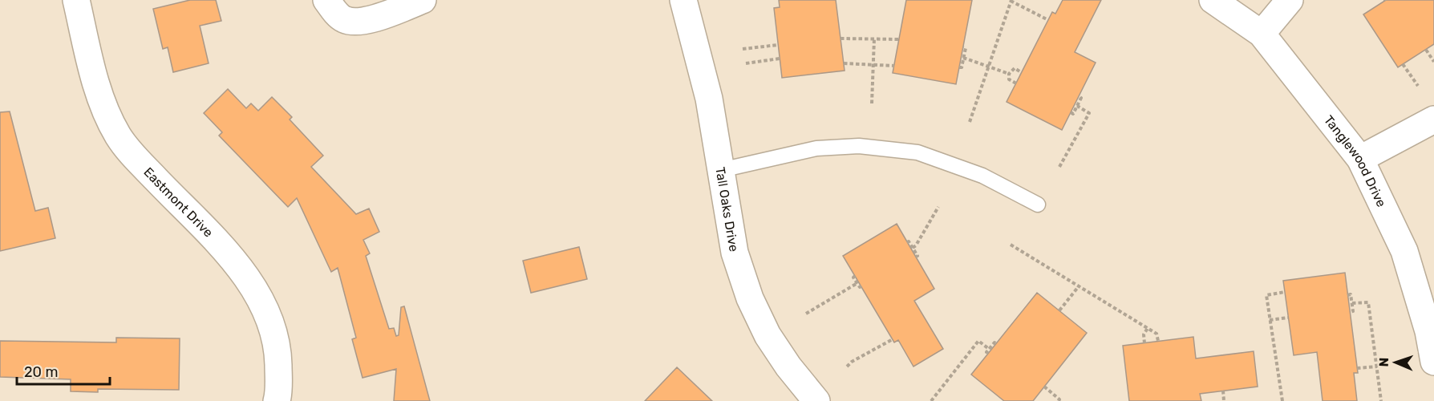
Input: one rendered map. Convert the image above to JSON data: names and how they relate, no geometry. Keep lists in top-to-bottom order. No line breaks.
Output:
{"streets":{"street":["Tanglewood Drive","Eastmont Drive","Tall Oaks Drive"]},"scale_bar":"20 m","north":"left"}
